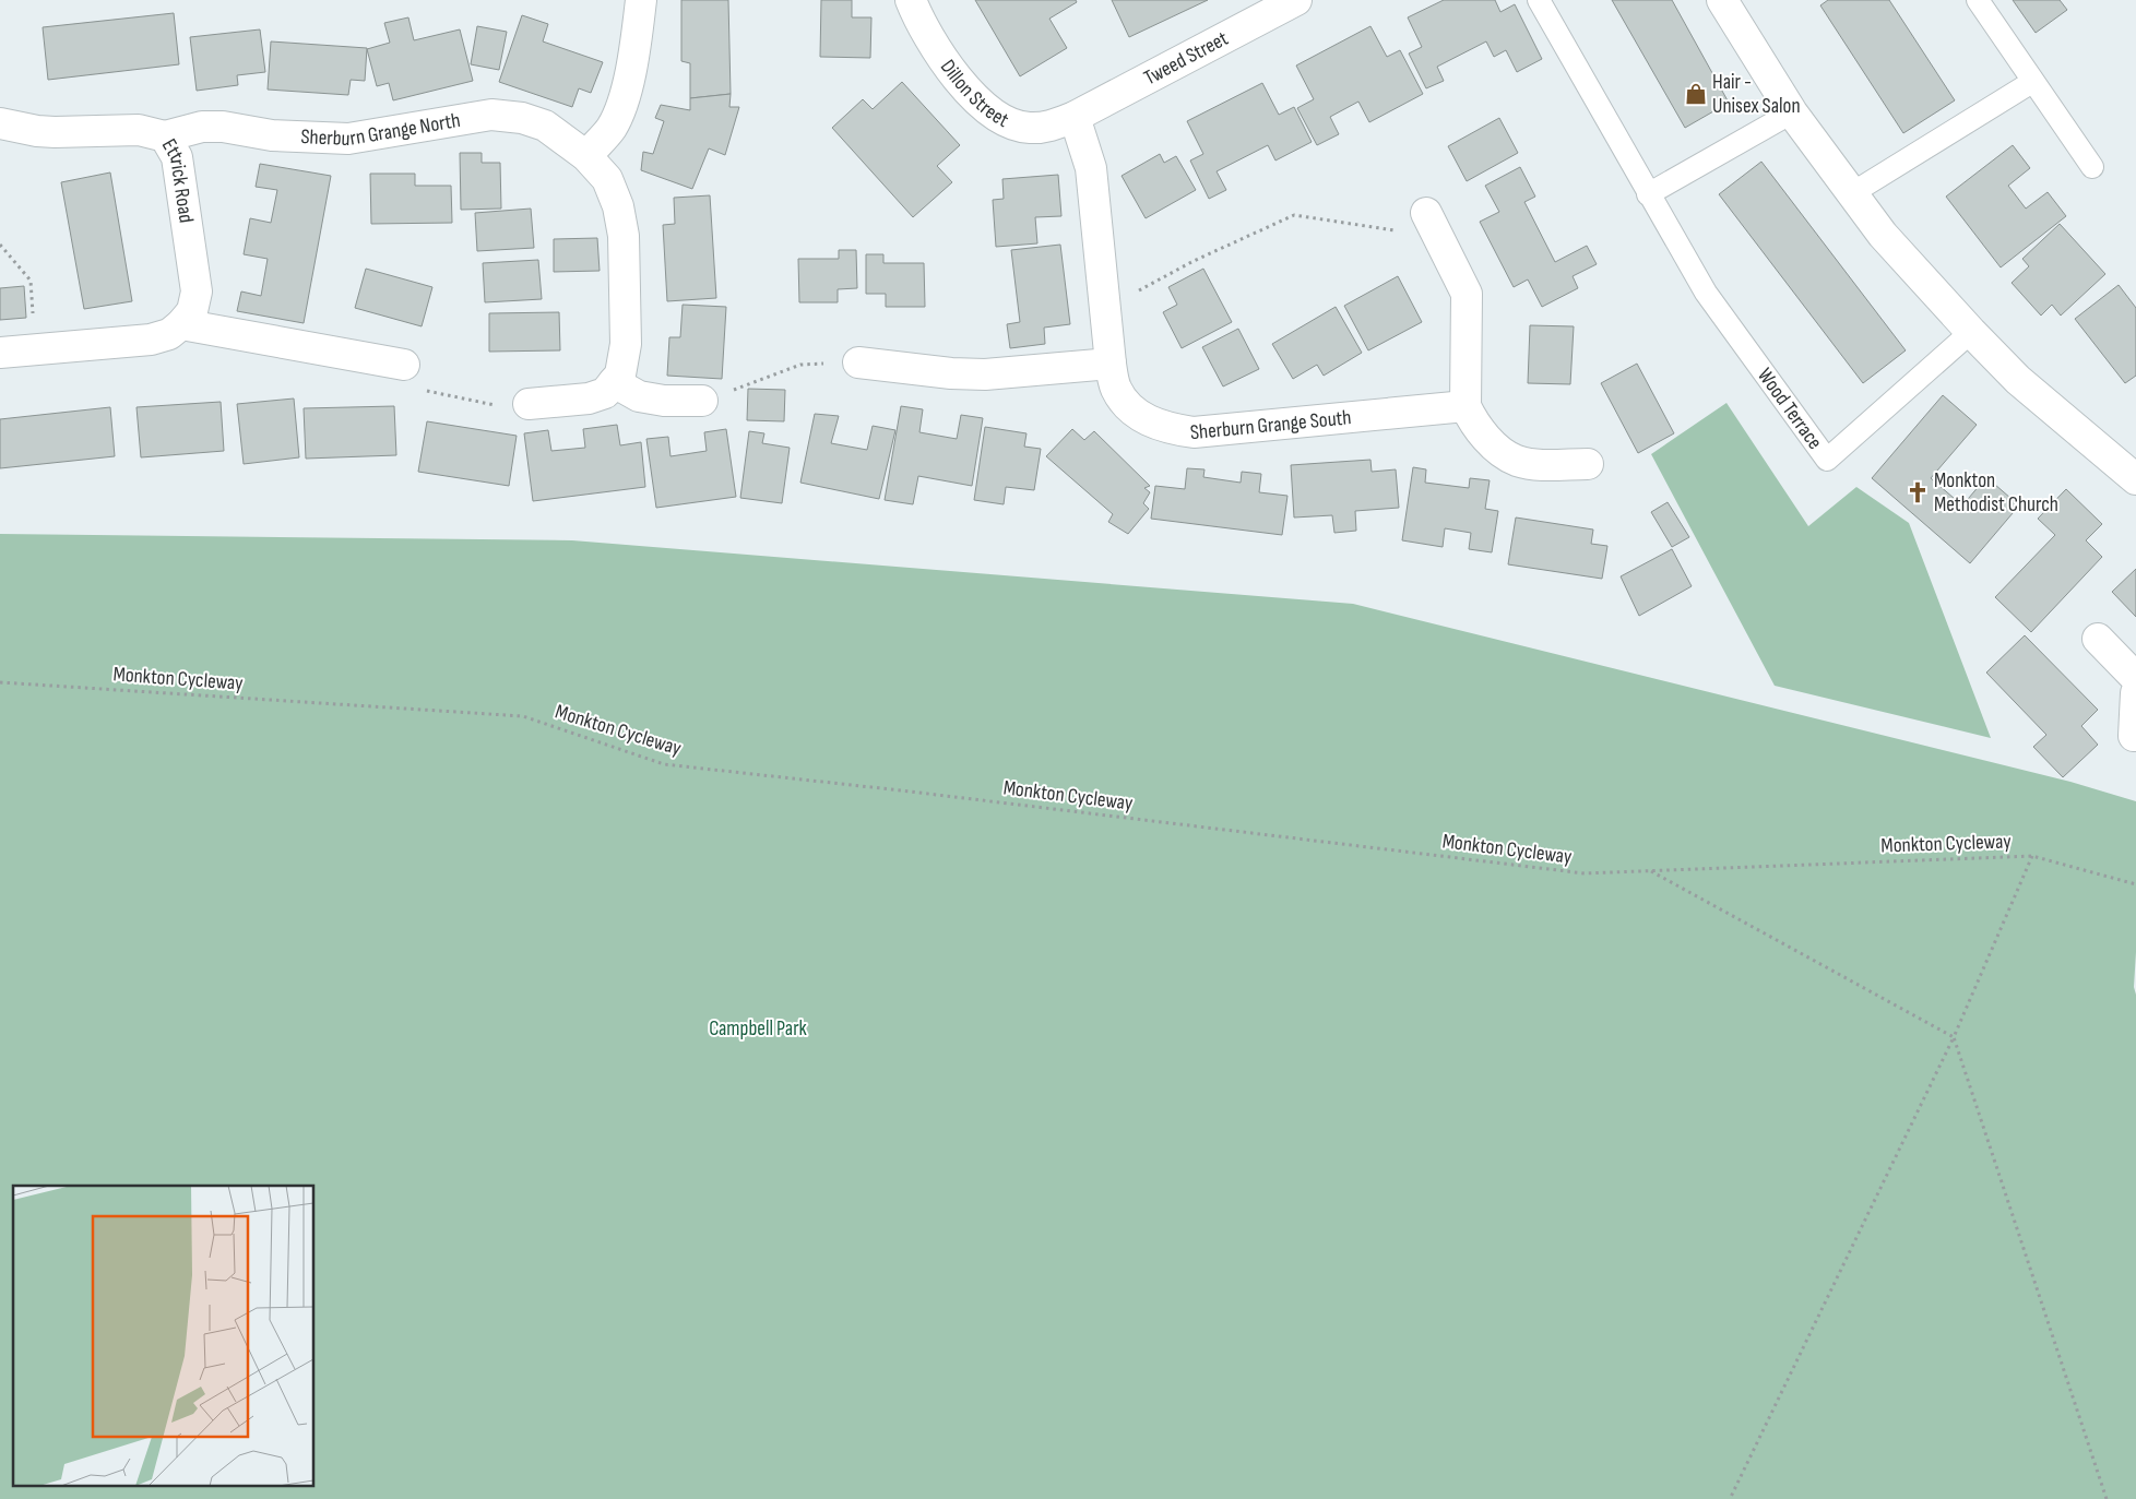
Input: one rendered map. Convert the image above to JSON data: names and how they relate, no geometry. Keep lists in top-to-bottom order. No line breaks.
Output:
{"streets":{"street":["Tweed Street","Dillon Street","Sherburn Grange North","Ettrick Road","Sherburn Grange South"],"lane":["Wood Terrace"],"path":["Monkton Cycleway"]},"crossings":[["Tweed Street","Dillon Street"],["Tweed Street","Sherburn Grange South"],["Dillon Street","Sherburn Grange South"],["Sherburn Grange North","Ettrick Road"]],"parks":["Campbell Park"],"places":{"shop":["Hair - Unisex Salon"],"church":["Monkton Methodist Church"]}}
